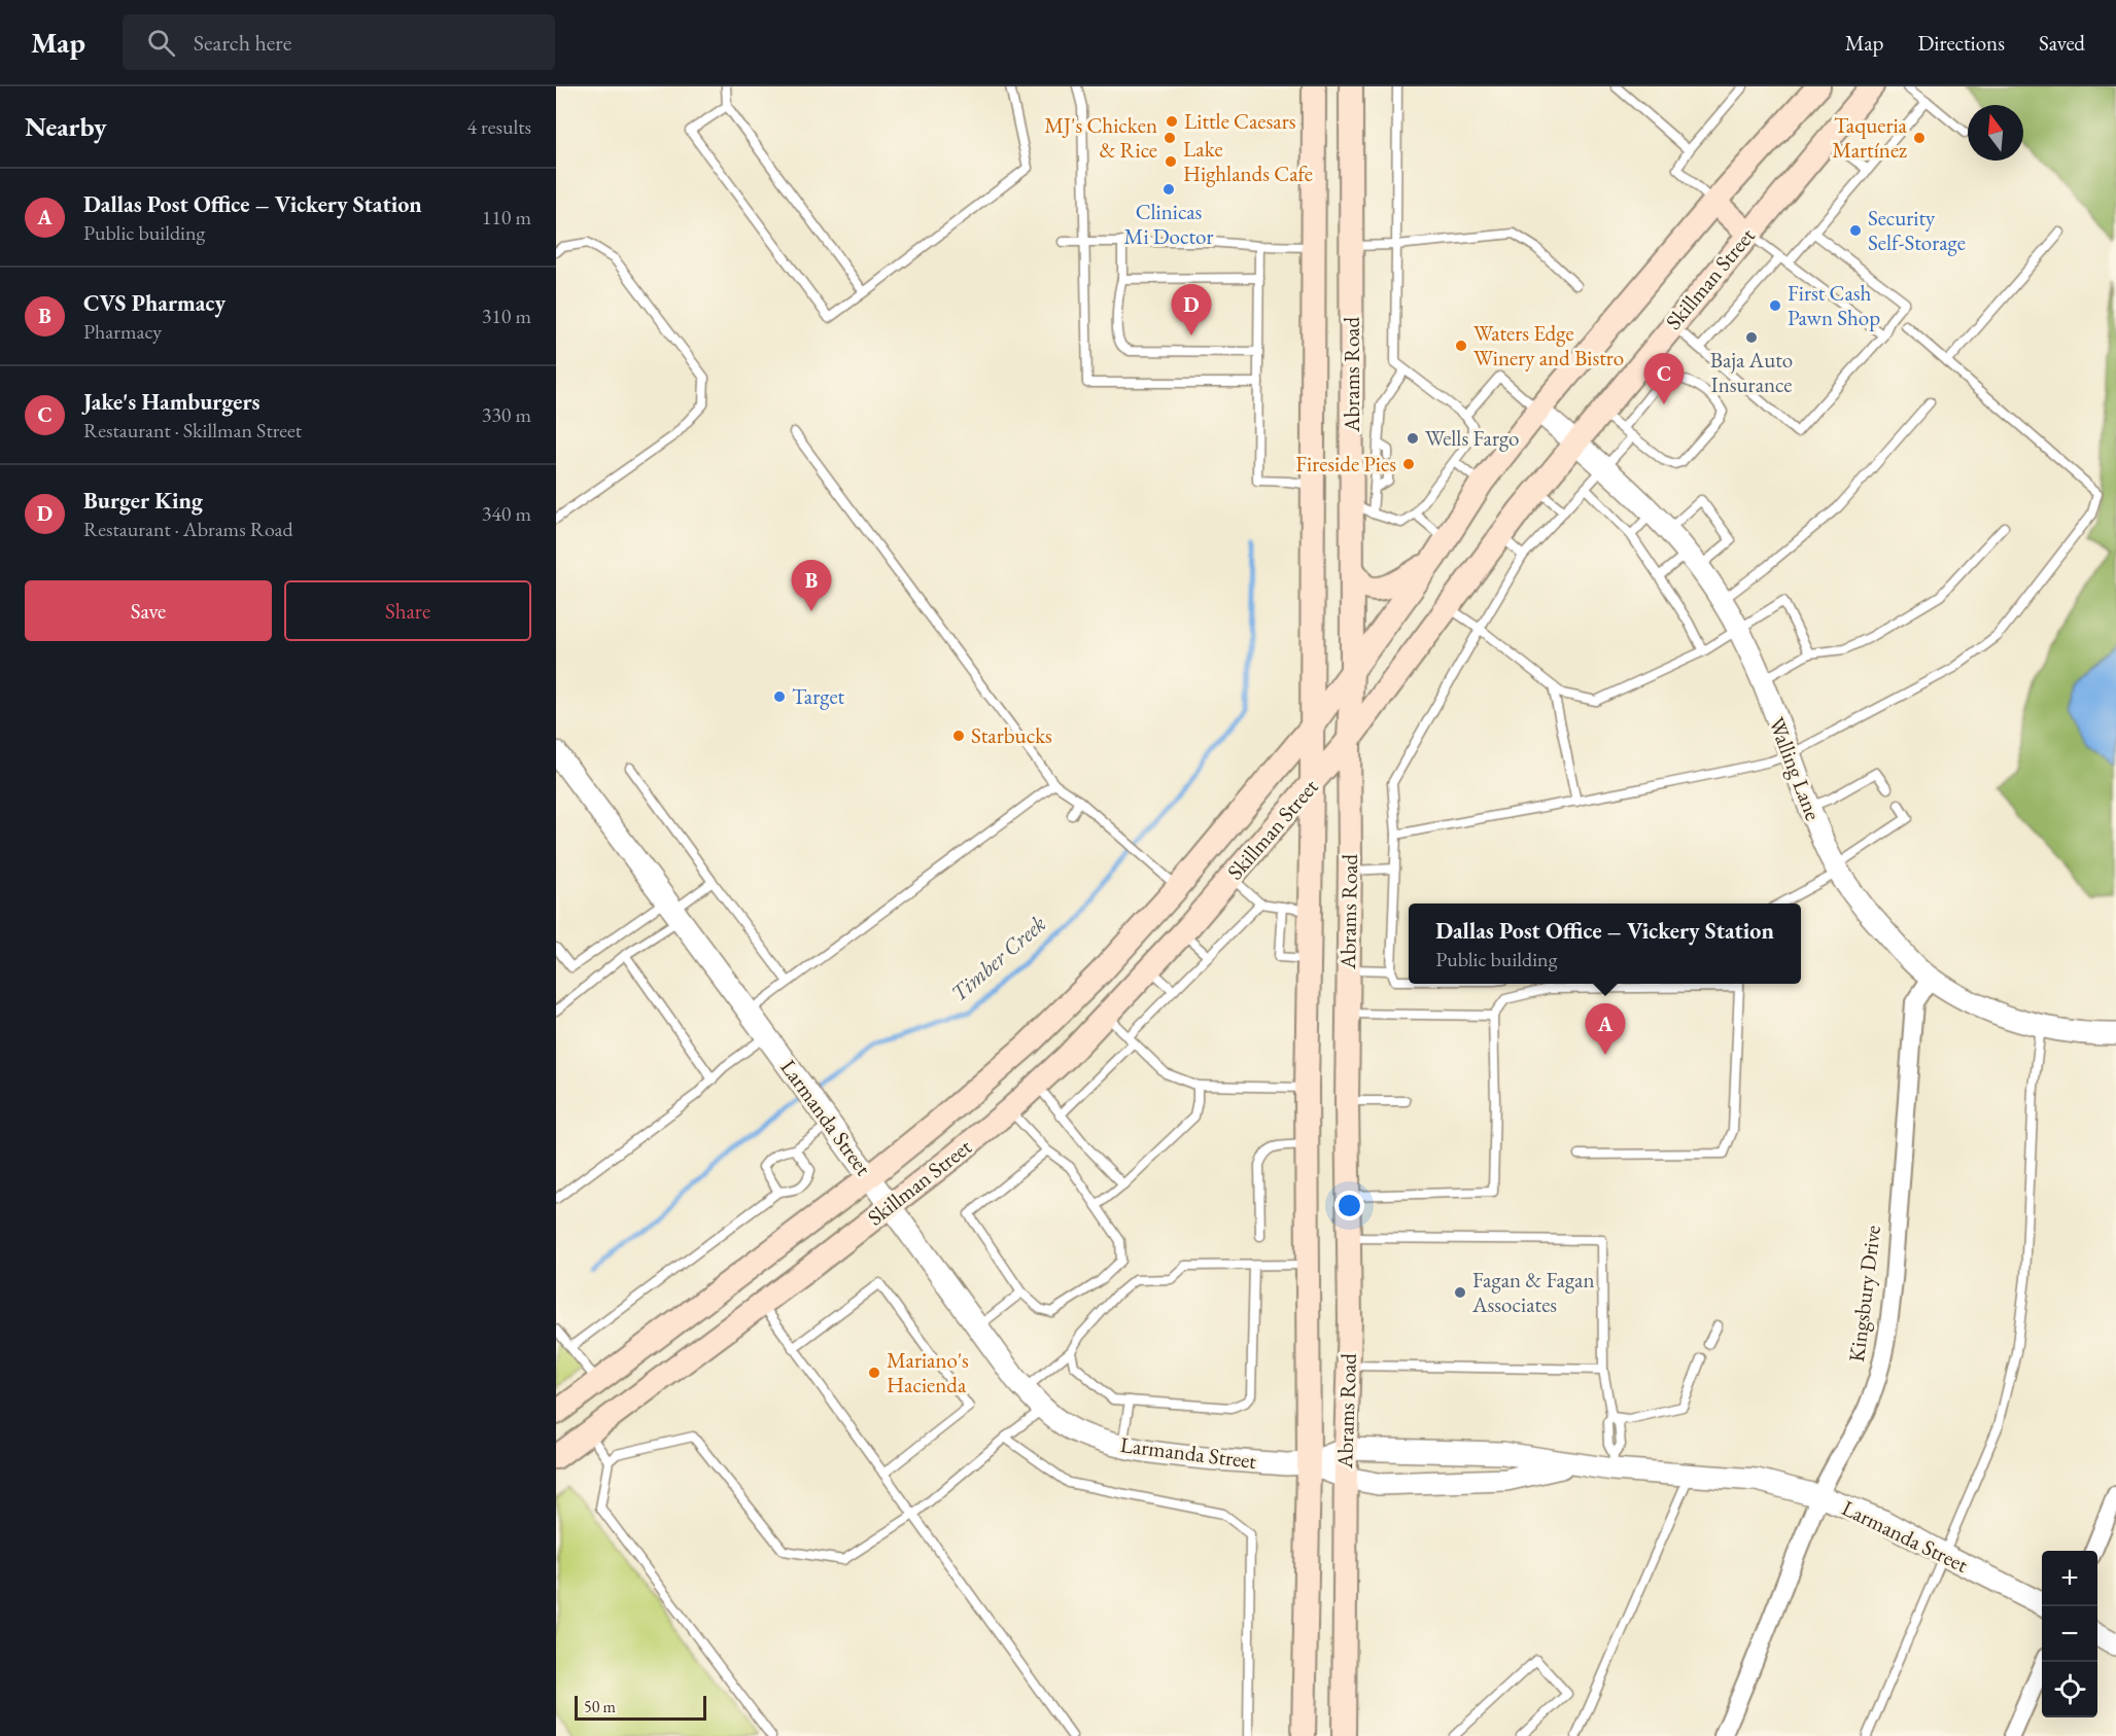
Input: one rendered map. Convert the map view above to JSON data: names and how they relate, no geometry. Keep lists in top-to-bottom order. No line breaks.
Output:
{"streets":{"main road":["Skillman Street","Abrams Road"],"street":["Walling Lane","Larmanda Street","Kingsbury Drive"]},"crossings":[["Skillman Street","Abrams Road"],["Skillman Street","Walling Lane"],["Skillman Street","Larmanda Street"],["Abrams Road","Larmanda Street"],["Walling Lane","Kingsbury Drive"],["Larmanda Street","Kingsbury Drive"]],"water":["Timber Creek"],"places":["Little Caesars","MJ's Chicken & Rice","Taqueria Martínez","Lake Highlands Cafe","Clinicas Mi Doctor","Security Self-Storage","First Cash Pawn Shop","Baja Auto Insurance","Waters Edge Winery and Bistro","Wells Fargo","Fireside Pies","Target","Starbucks","Fagan & Fagan Associates","Mariano's Hacienda"],"scale_bar":"50 m","north":"top","page":{"header":"Map","search":"Search here","nav":["Map","Directions","Saved"],"heading":["Nearby","4 results"],"list":[{"mark":"A","name":"Dallas Post Office – Vickery Station","note":"Public building","value":"110 m"},{"mark":"B","name":"CVS Pharmacy","note":"Pharmacy","value":"310 m"},{"mark":"C","name":"Jake's Hamburgers","note":"Restaurant · Skillman Street","value":"330 m"},{"mark":"D","name":"Burger King","note":"Restaurant · Abrams Road","value":"340 m"}],"pins":["D","C","B","A"],"buttons":["Save","Share"],"popup":["Dallas Post Office – Vickery Station","Public building"],"map_buttons":["+","−"],"scale":"50 m"}}
